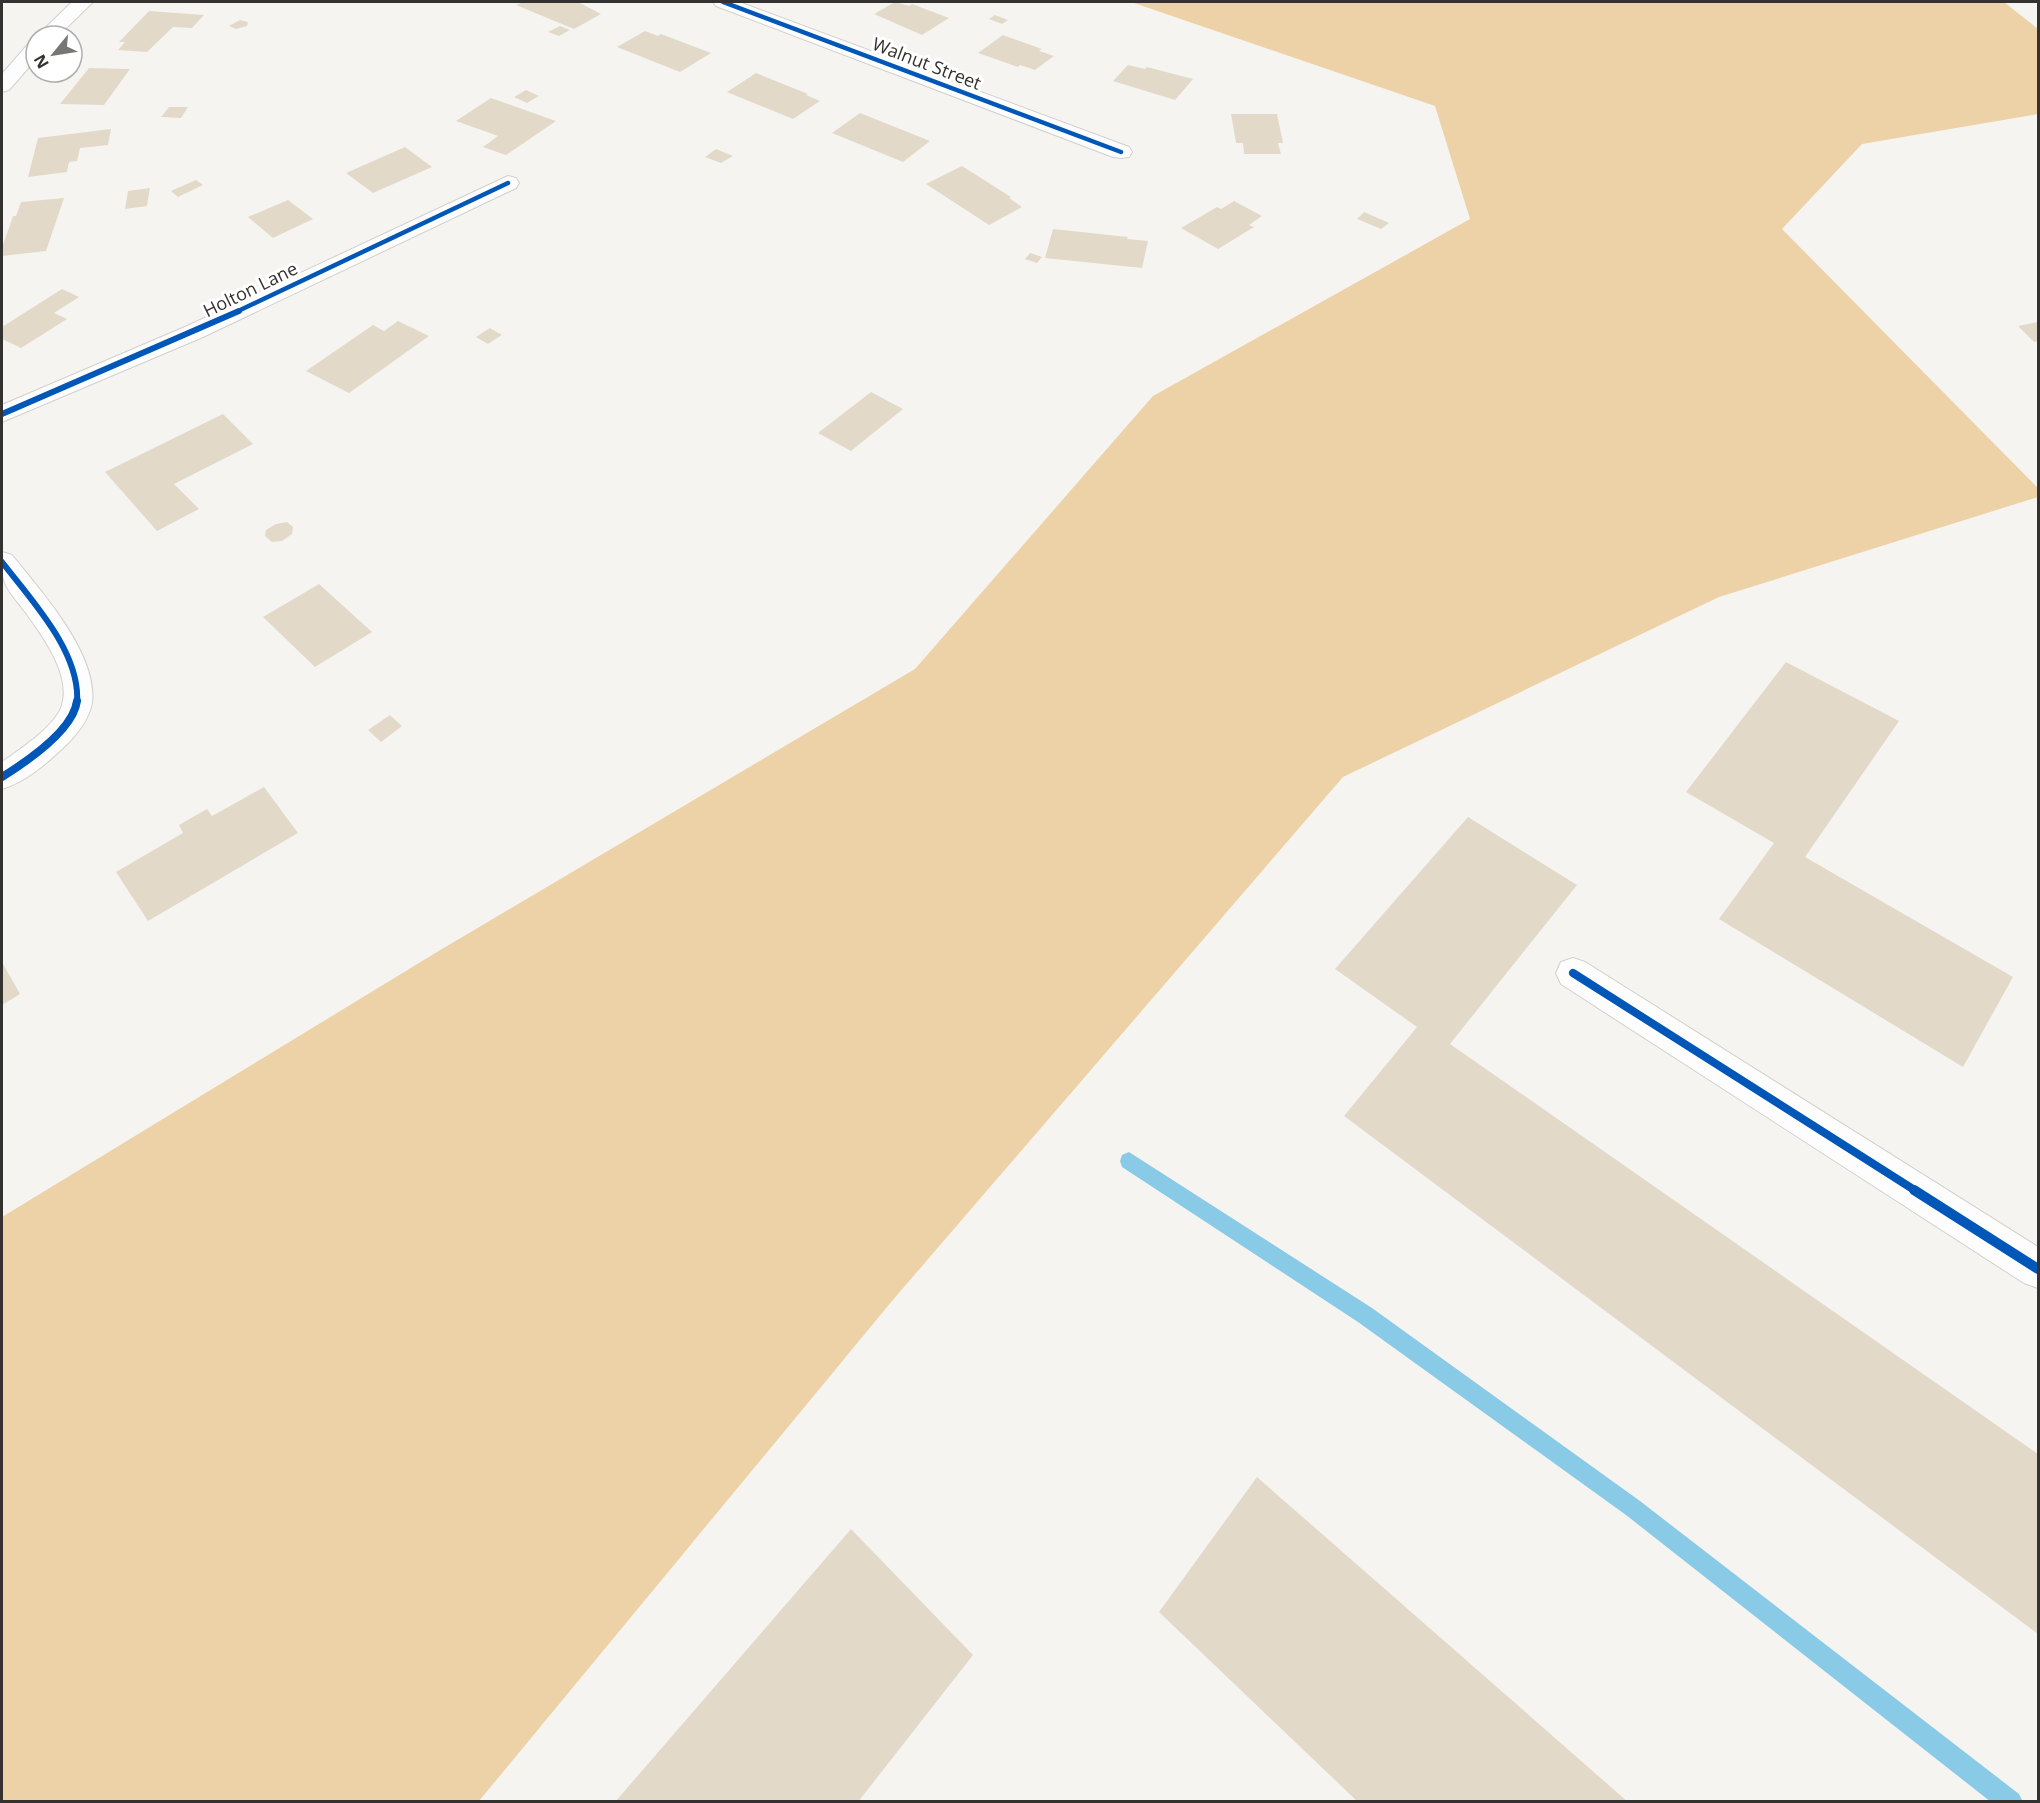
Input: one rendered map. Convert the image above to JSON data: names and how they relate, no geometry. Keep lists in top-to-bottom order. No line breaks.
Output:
{"streets":{"street":["Walnut Street","Holton Lane"]},"north":"bottom left"}
